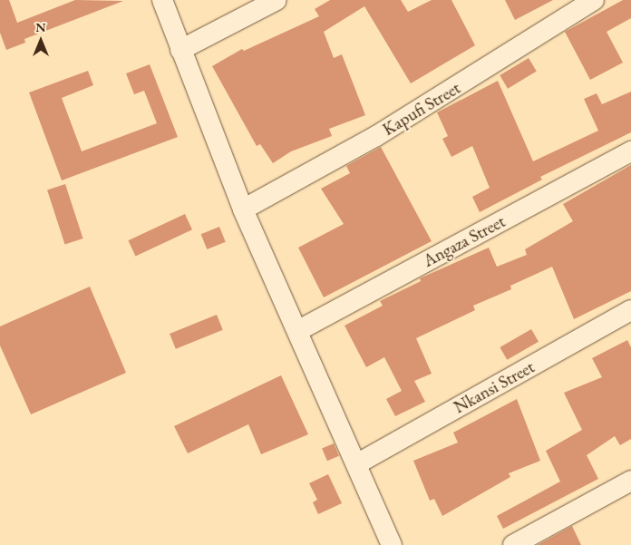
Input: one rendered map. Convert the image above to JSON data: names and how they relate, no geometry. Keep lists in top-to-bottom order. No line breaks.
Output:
{"streets":{"street":["Kapufi Street","Angaza Street","Nkansi Street"]},"north":"top"}
